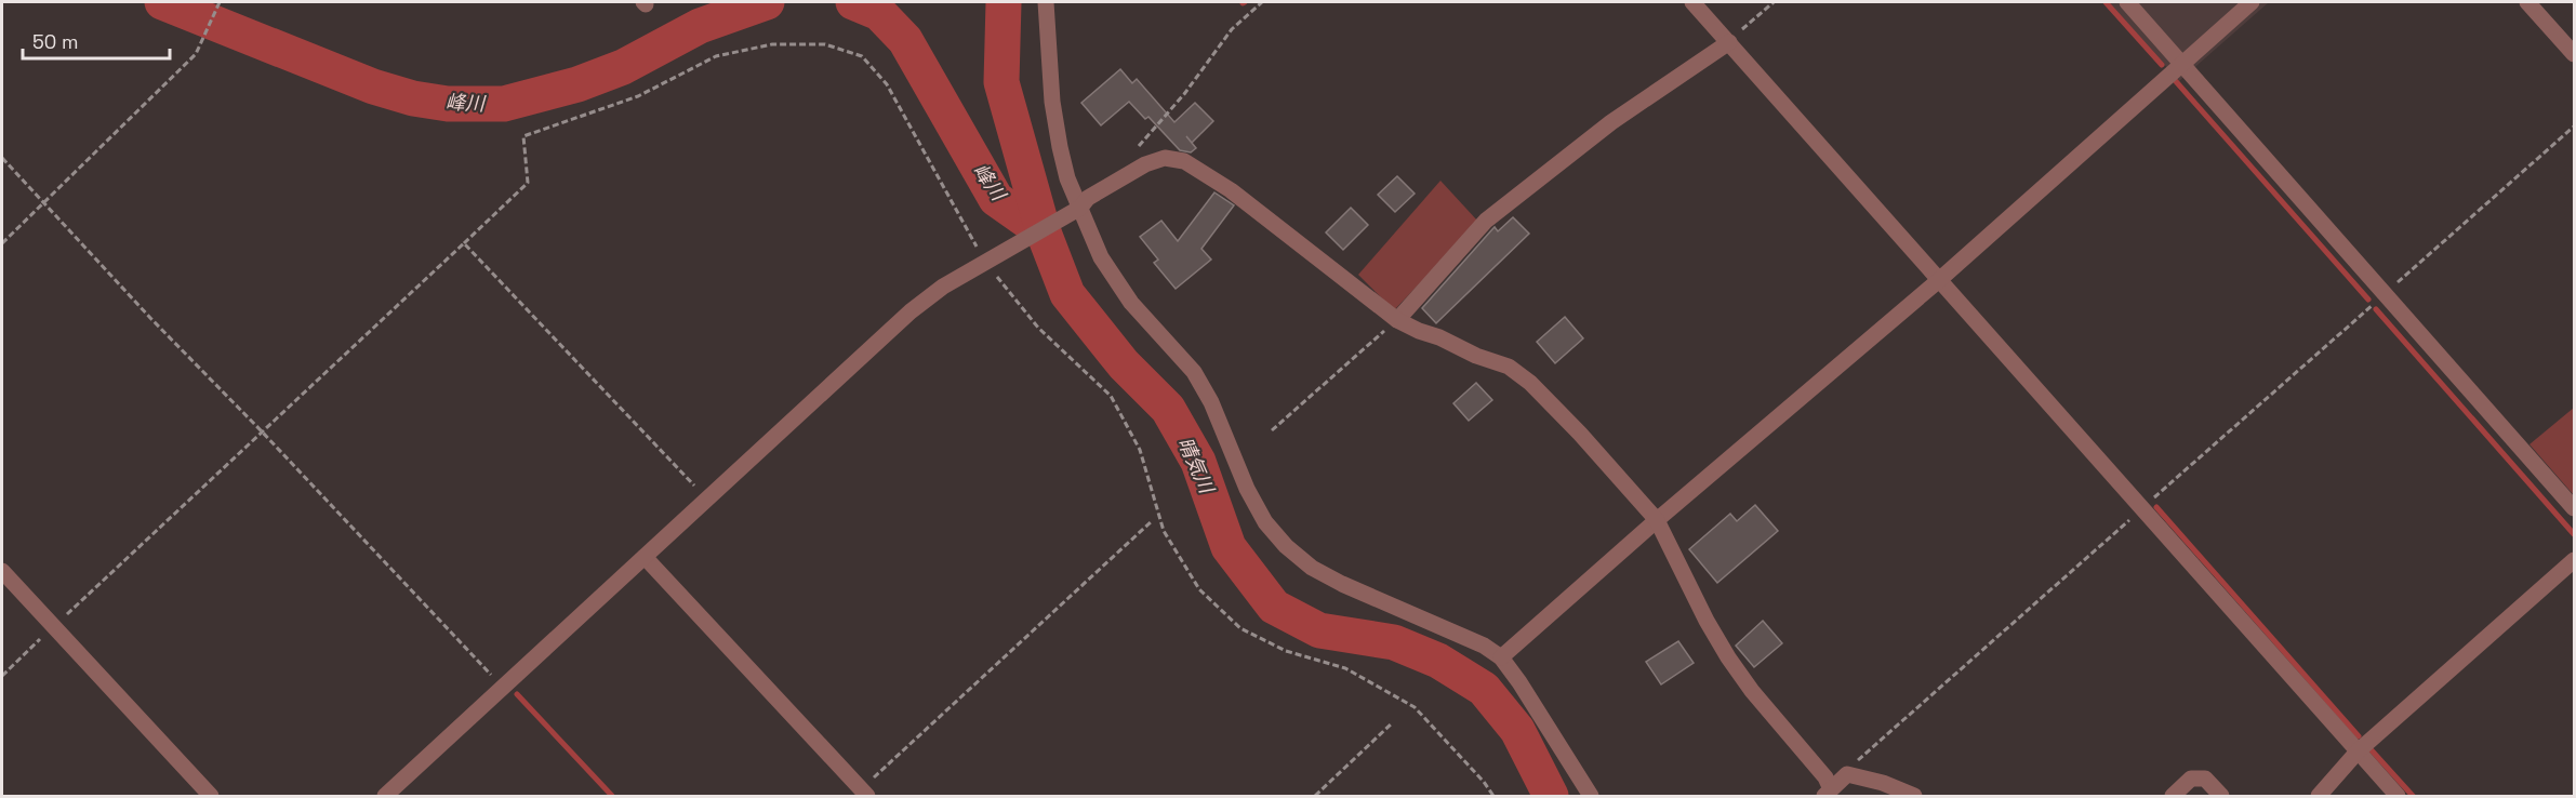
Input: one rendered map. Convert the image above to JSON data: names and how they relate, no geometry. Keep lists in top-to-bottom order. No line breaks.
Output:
{"water":["峰川","晴気川"],"scale_bar":"50 m"}
